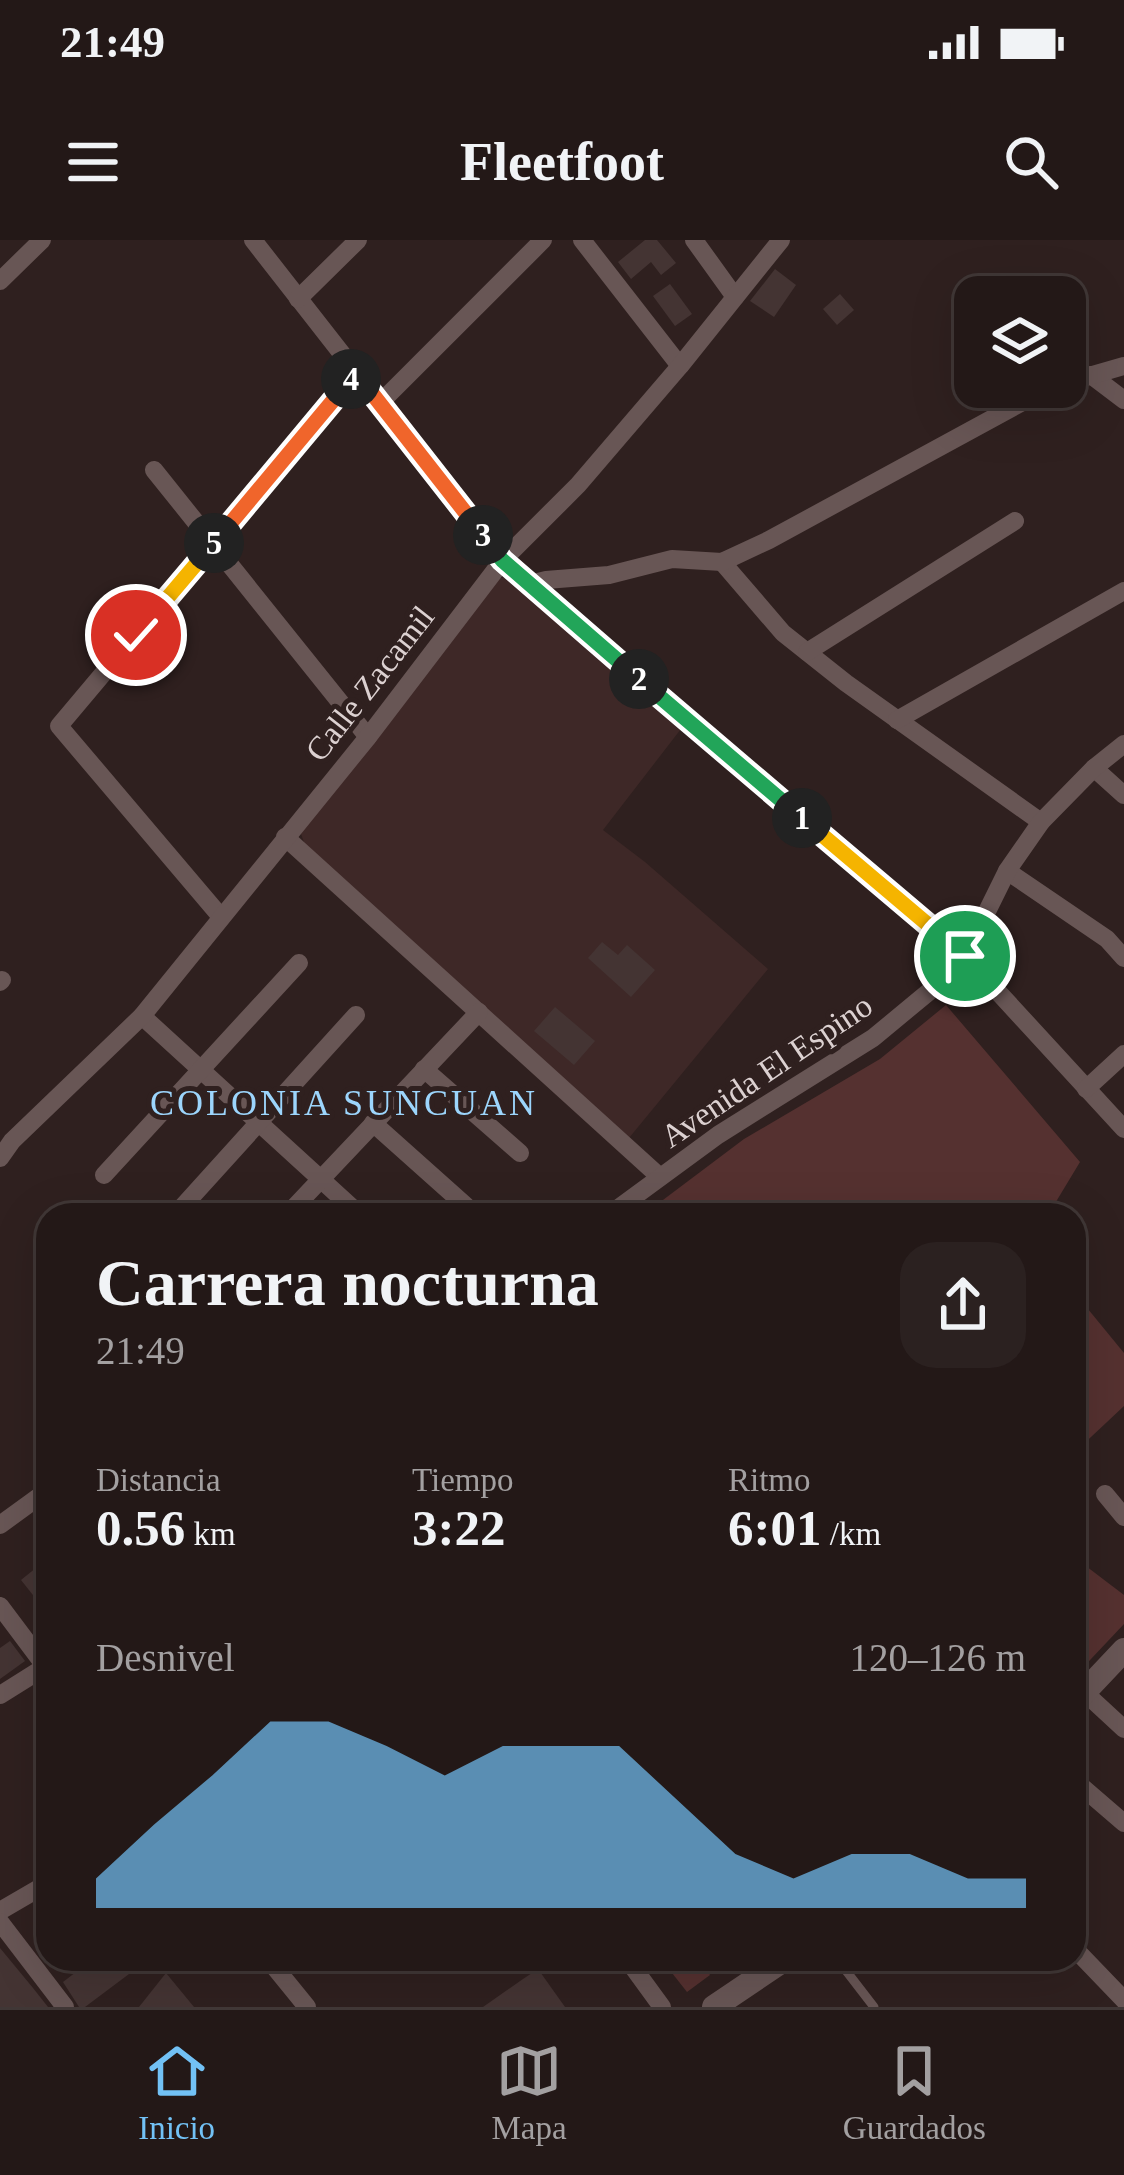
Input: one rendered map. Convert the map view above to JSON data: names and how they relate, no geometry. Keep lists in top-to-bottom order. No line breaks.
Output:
{"streets":{"street":["Calle Zacamil","Avenida El Espino"]},"districts":["COLONIA SUNCUAN"],"page":{"status":"21:49","header":"Fleetfoot","pins":["4","3","5","2","1"],"heading":["Carrera nocturna","21:49"],"stats":[["Distancia","0.56 km"],["Tiempo","3:22"],["Ritmo","6:01 /km"]],"chart":["Desnivel","120–126 m"],"tabs":["Inicio","Mapa","Guardados"]}}
